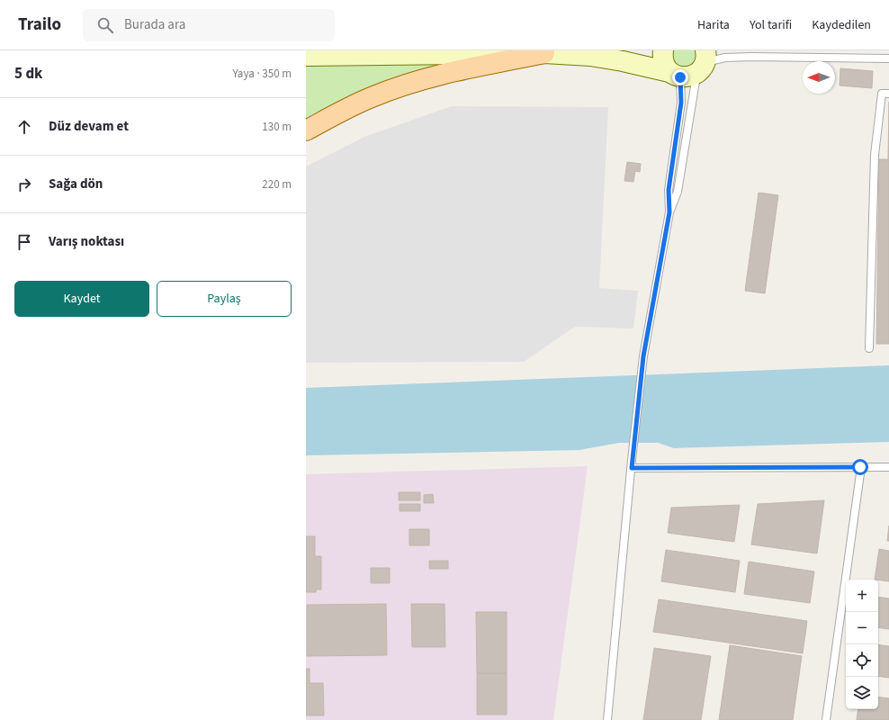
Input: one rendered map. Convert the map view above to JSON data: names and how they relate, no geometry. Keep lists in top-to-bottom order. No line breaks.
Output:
{"north":"left","page":{"header":"Trailo","search":"Burada ara","nav":["Harita","Yol tarifi","Kaydedilen"],"heading":["5 dk","Yaya · 350 m"],"list":[["Düz devam et","130 m"],["Sağa dön","220 m"],"Varış noktası"],"buttons":["Kaydet","Paylaş"],"map_buttons":["+","−"]}}
